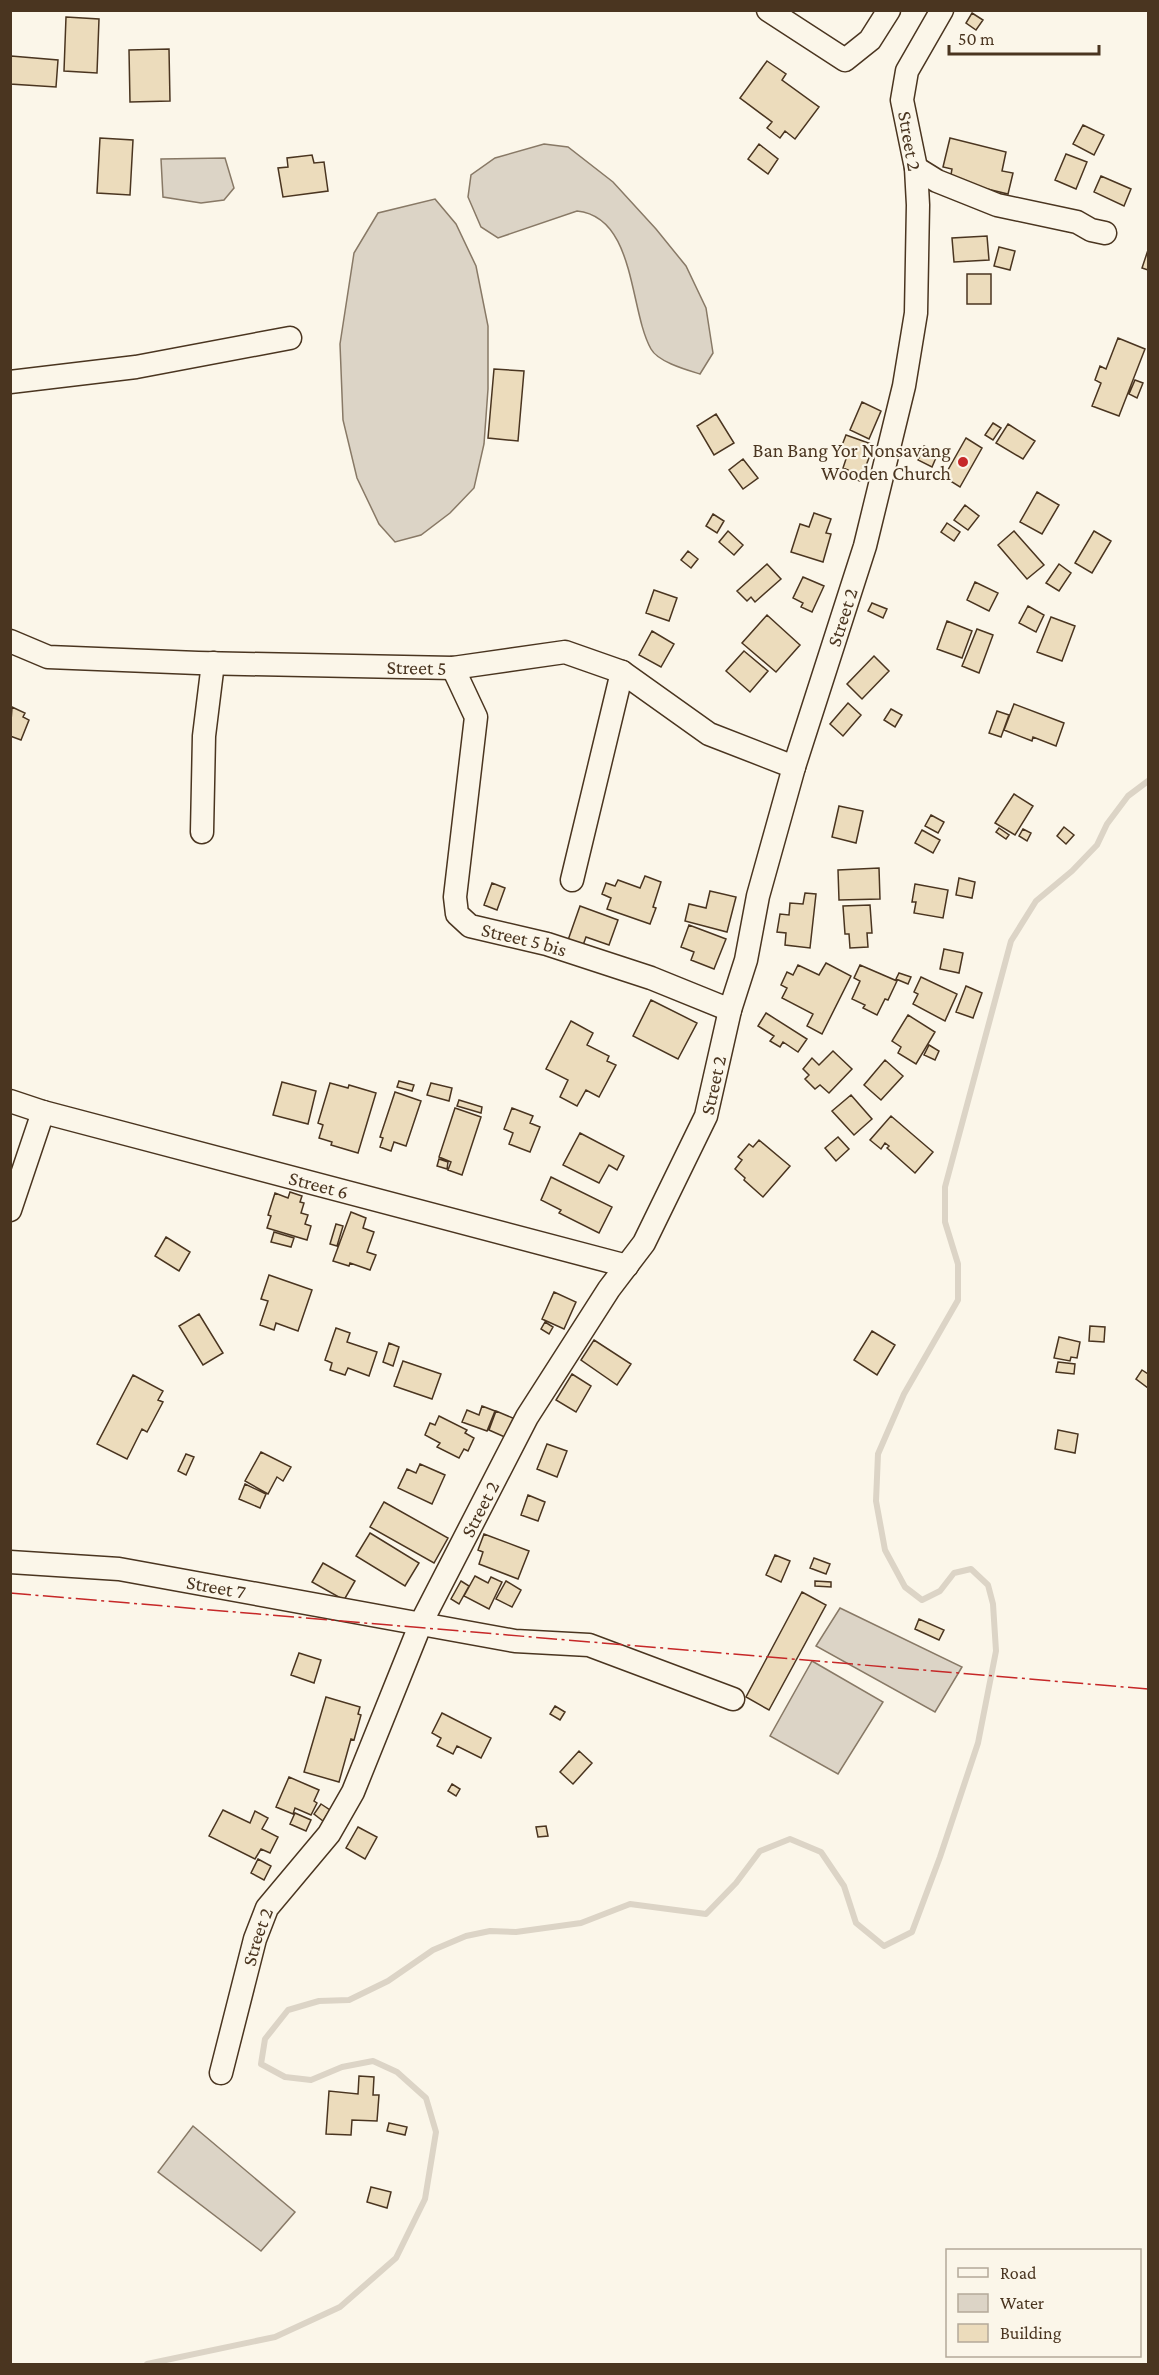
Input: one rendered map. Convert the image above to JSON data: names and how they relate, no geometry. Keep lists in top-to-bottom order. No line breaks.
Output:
{"streets":{"street":["Street 2","Street 5","Street 5 bis","Street 6","Street 7"]},"crossings":[["Street 2","Street 5"],["Street 2","Street 5 bis"],["Street 2","Street 6"],["Street 2","Street 7"],["Street 5","Street 5 bis"]],"places":["Ban Bang Yor Nonsavang Wooden Church"],"legend":["Road","Water","Building"],"scale_bar":"50 m"}
